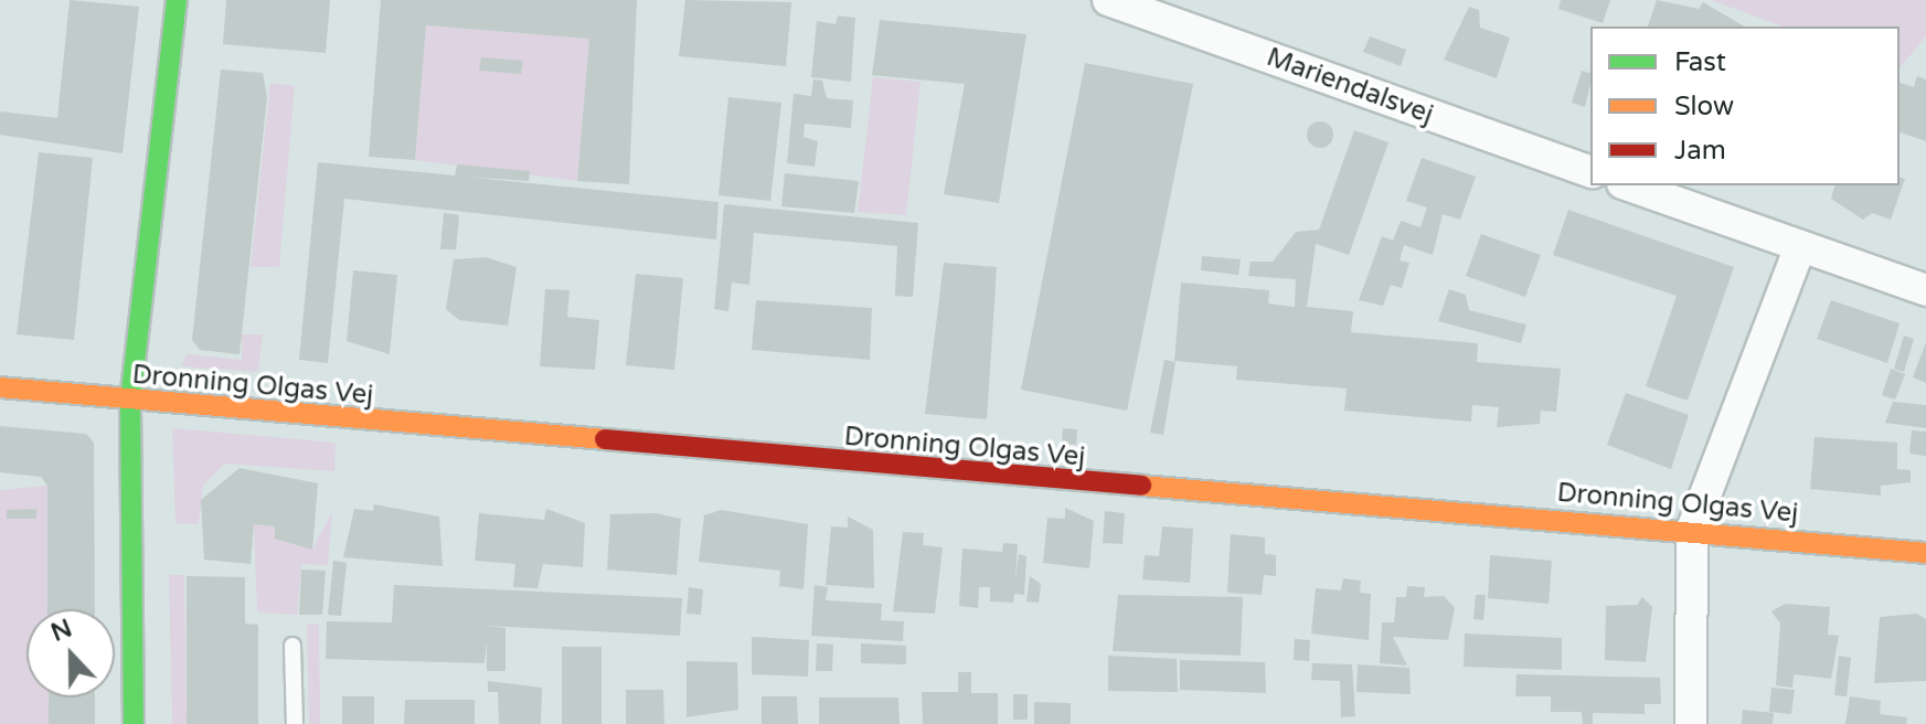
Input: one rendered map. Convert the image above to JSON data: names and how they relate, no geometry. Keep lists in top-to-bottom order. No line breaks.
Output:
{"streets":{"street":["Mariendalsvej","Dronning Olgas Vej"]},"legend":["Fast","Slow","Jam"],"north":"top"}
